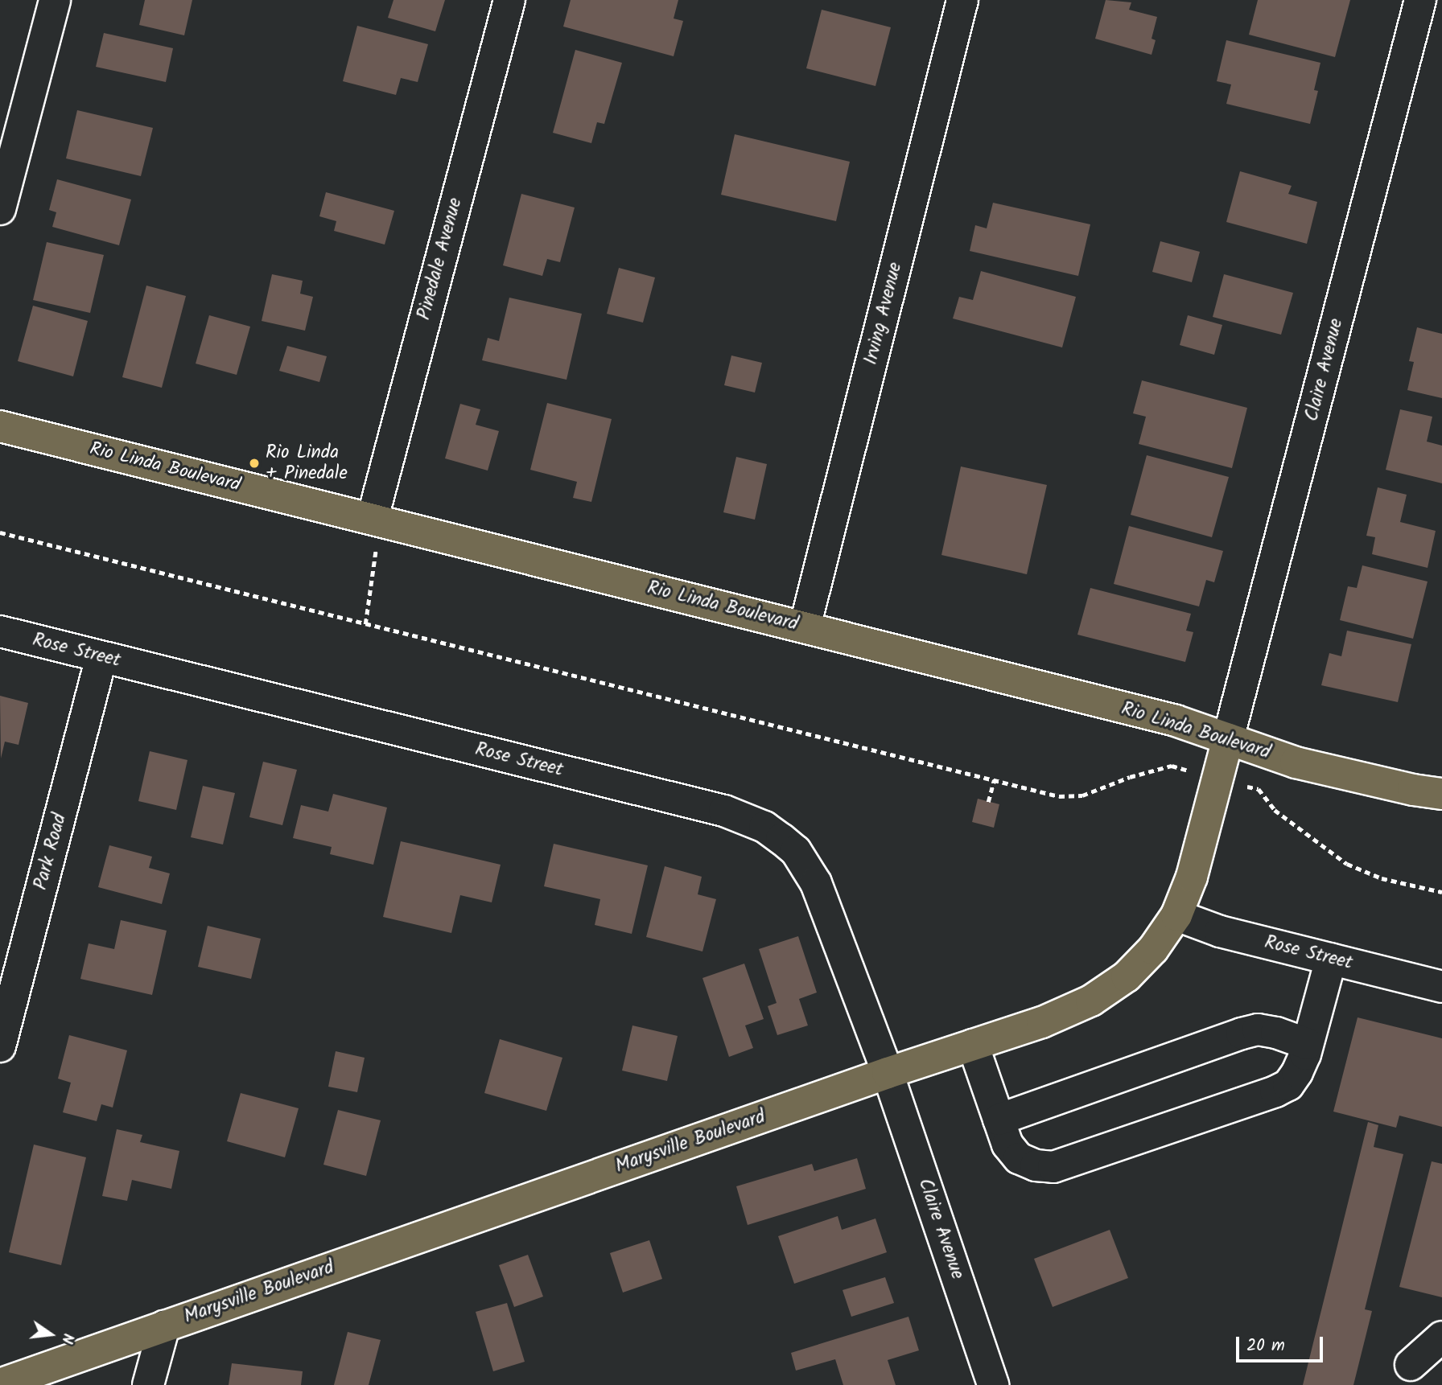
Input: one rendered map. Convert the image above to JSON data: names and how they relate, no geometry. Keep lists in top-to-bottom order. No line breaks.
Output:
{"streets":{"main road":["Rio Linda Boulevard","Marysville Boulevard"],"street":["Pinedale Avenue","Irving Avenue","Claire Avenue","Rose Street","Park Road"]},"crossings":[["Pinedale Avenue","Rio Linda Boulevard"],["Irving Avenue","Rio Linda Boulevard"],["Claire Avenue","Rio Linda Boulevard"],["Claire Avenue","Rose Street"],["Claire Avenue","Marysville Boulevard"],["Rio Linda Boulevard","Marysville Boulevard"],["Rose Street","Park Road"],["Rose Street","Marysville Boulevard"]],"places":["Rio Linda + Pinedale"],"scale_bar":"20 m","north":"right"}
